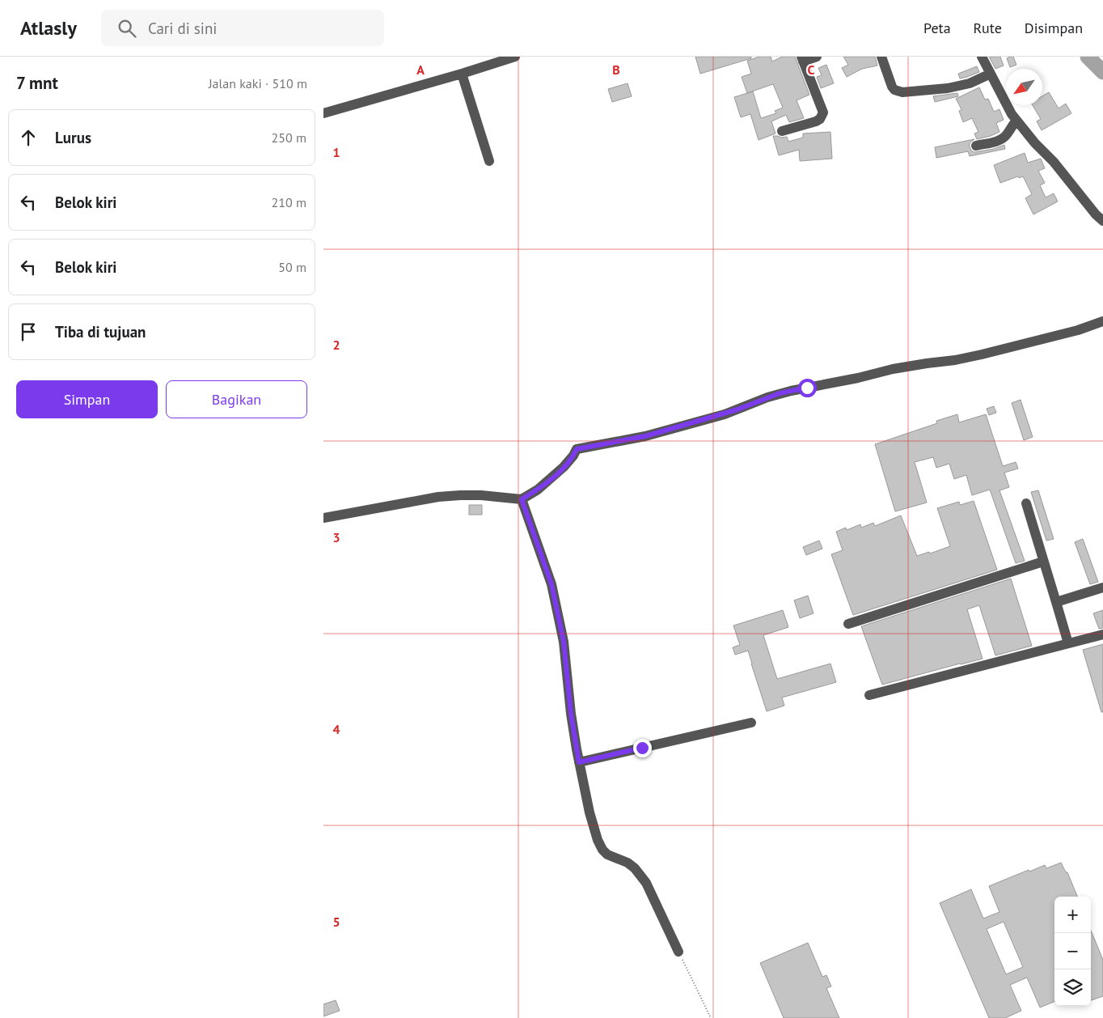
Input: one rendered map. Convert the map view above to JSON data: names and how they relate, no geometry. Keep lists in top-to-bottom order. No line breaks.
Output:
{"north":"bottom left","page":{"header":"Atlasly","search":"Cari di sini","nav":["Peta","Rute","Disimpan"],"heading":["7 mnt","Jalan kaki · 510 m"],"list":[["Lurus","250 m"],["Belok kiri","210 m"],["Belok kiri","50 m"],"Tiba di tujuan"],"buttons":["Simpan","Bagikan"],"map_buttons":["+","−"]},"grid":{"columns":["A","B","C"],"rows":["1","2","3","4","5"]}}
